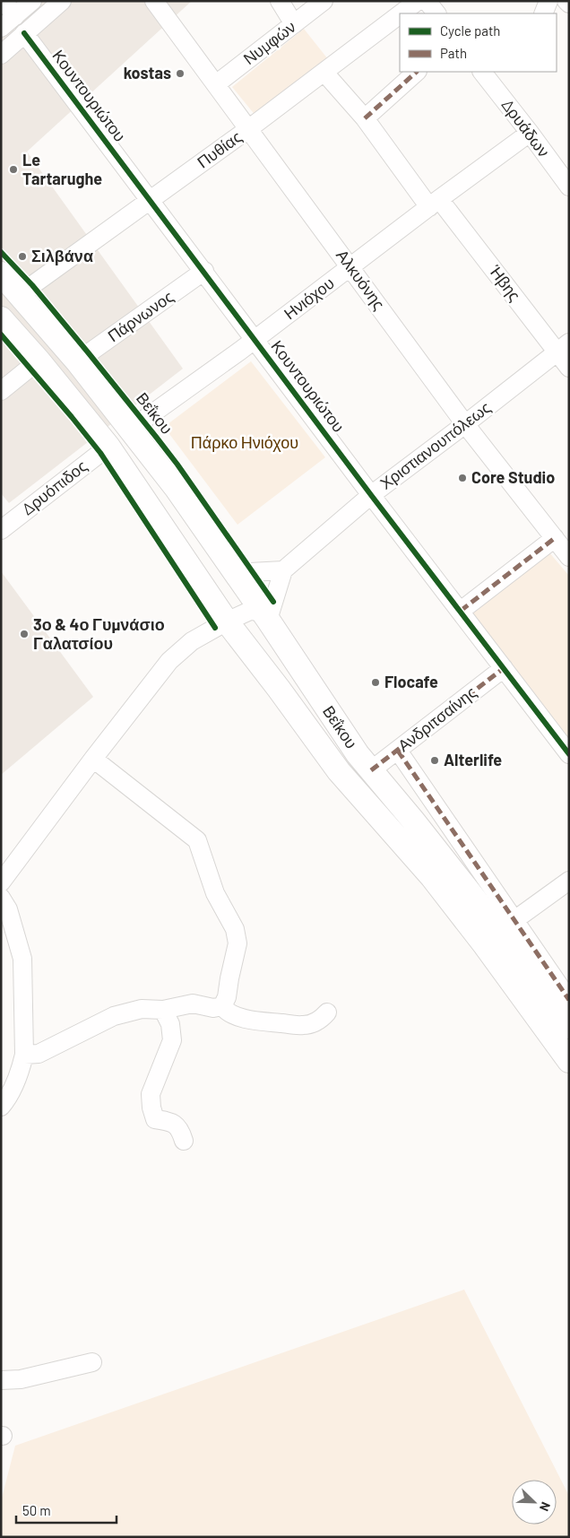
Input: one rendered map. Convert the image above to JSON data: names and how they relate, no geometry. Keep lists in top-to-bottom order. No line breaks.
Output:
{"streets":{"main road":["Βεΐκου"],"street":["Νυμφών","Κουντουριώτου","Δρυάδων","Πυθίας","Αλκυόνης","Ήβης","Ηνιόχου","Πάρνωνος","Χριστιανουπόλεως","Δρυόπιδος","Ανδριτσαίνης"]},"crossings":[["Νυμφών","Αλκυόνης"],["Κουντουριώτου","Πυθίας"],["Κουντουριώτου","Ηνιόχου"],["Κουντουριώτου","Πάρνωνος"],["Κουντουριώτου","Χριστιανουπόλεως"],["Κουντουριώτου","Ανδριτσαίνης"],["Δρυάδων","Ηνιόχου"],["Πυθίας","Αλκυόνης"],["Πυθίας","Ήβης"],["Πυθίας","Βεΐκου"],["Αλκυόνης","Ηνιόχου"],["Αλκυόνης","Χριστιανουπόλεως"],["Ήβης","Ηνιόχου"],["Ήβης","Χριστιανουπόλεως"],["Ηνιόχου","Βεΐκου"],["Πάρνωνος","Βεΐκου"],["Βεΐκου","Δρυόπιδος"],["Βεΐκου","Ανδριτσαίνης"]],"parks":["Πάρκο Ηνιόχου"],"places":["kostas","Le Tartarughe","Σιλβάνα","Core Studio","3ο & 4ο Γυμνάσιο Γαλατσίου","Flocafe","Alterlife"],"legend":["Cycle path","Path"],"scale_bar":"50 m","north":"bottom right"}
